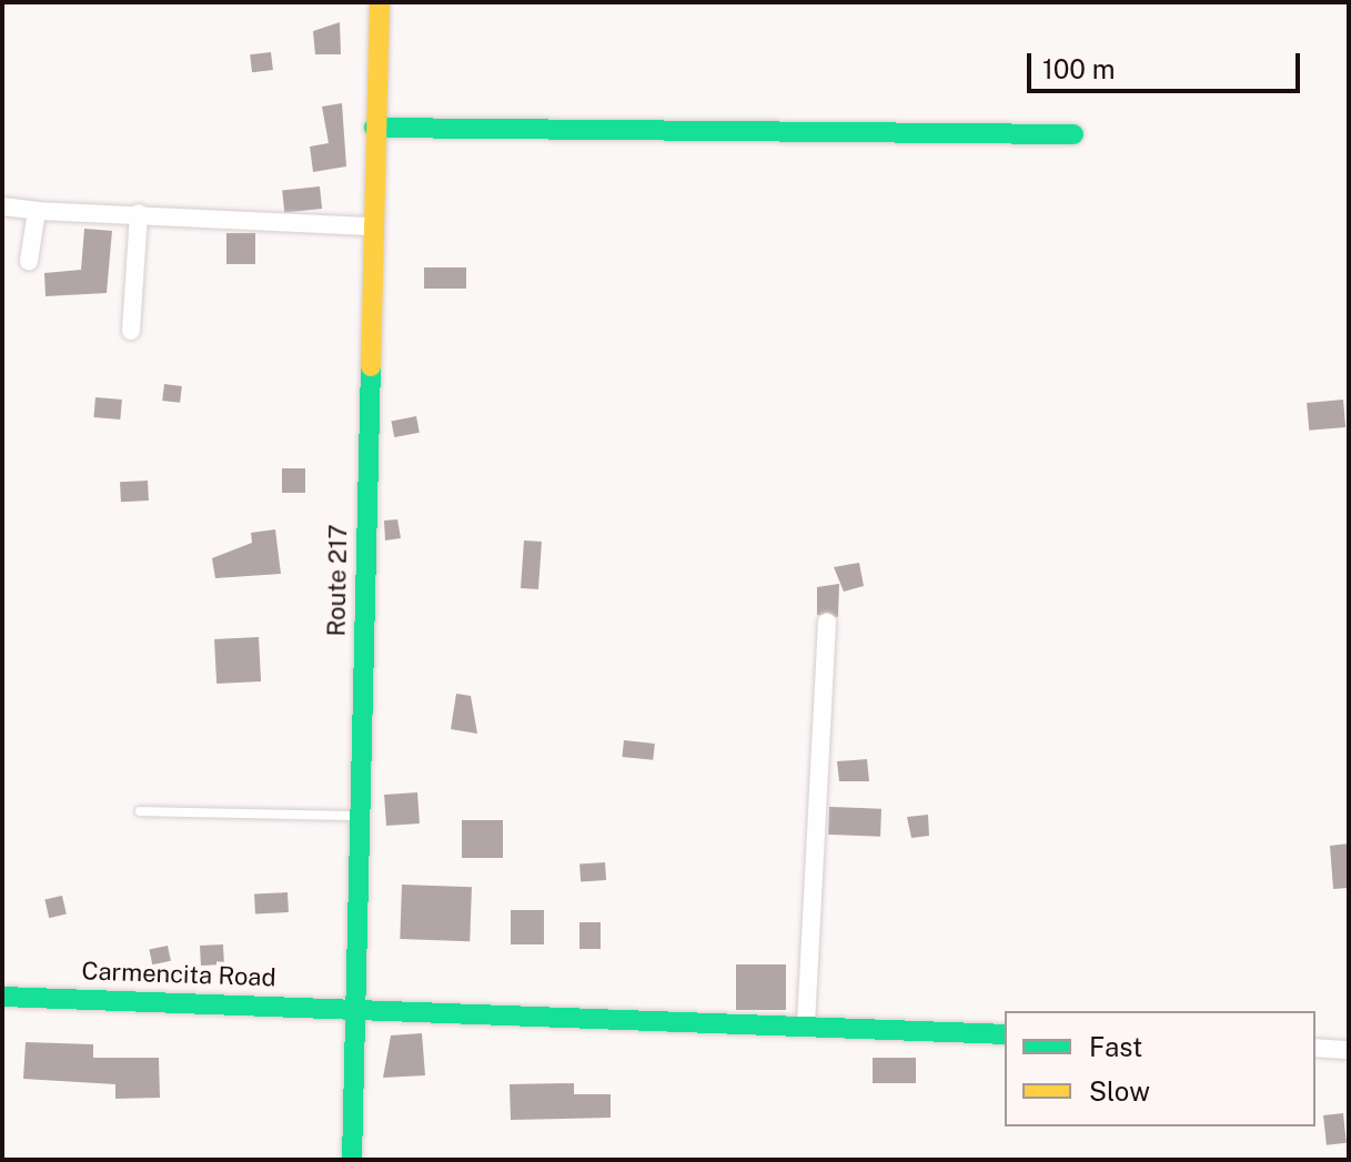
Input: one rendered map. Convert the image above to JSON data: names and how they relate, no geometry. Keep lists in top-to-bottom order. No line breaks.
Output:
{"streets":{"street":["Route 217","Carmencita Road"]},"crossings":[["Route 217","Carmencita Road"]],"legend":["Fast","Slow"],"scale_bar":"100 m"}
